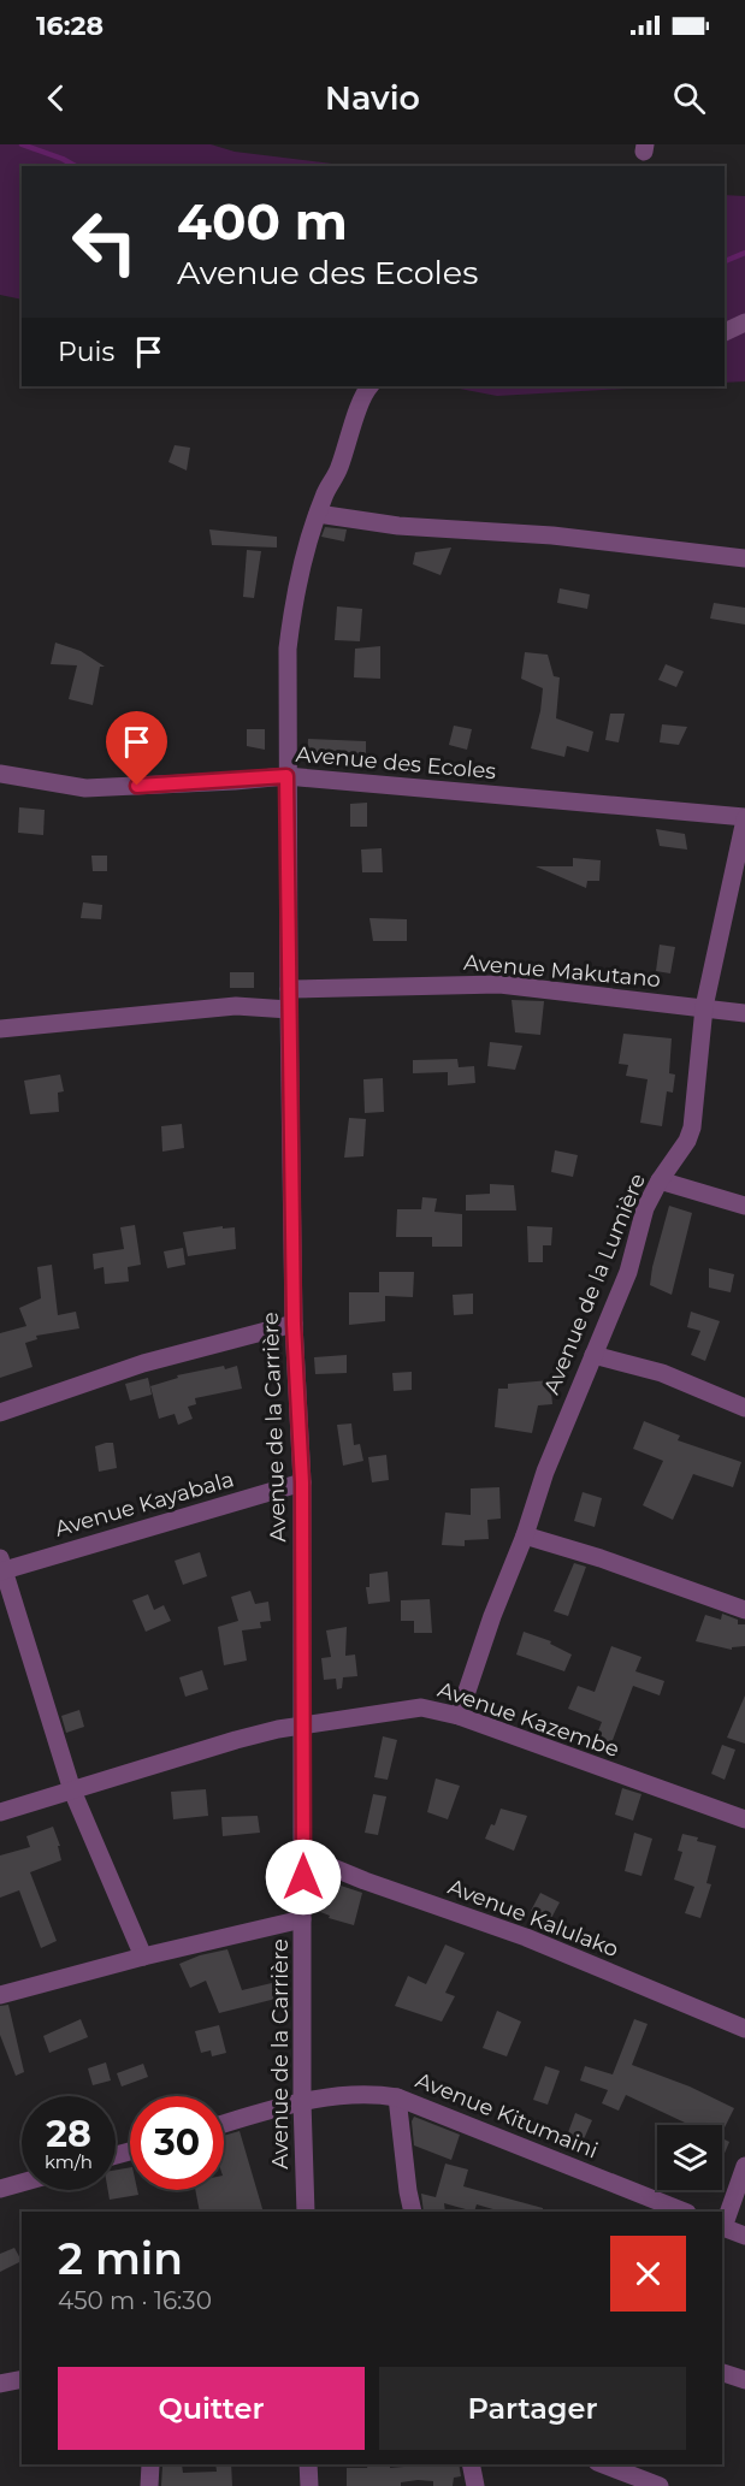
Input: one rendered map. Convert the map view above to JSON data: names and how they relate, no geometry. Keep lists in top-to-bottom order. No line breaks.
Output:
{"streets":{"street":["Avenue des Ecoles","Avenue Makutano","Avenue de la Lumière","Avenue de la Carrière","Avenue Kayabala","Avenue Kazembe","Avenue Kalulako","Avenue Kitumaini"]},"crossings":[["Avenue des Ecoles","Avenue de la Lumière"],["Avenue des Ecoles","Avenue de la Carrière"],["Avenue Makutano","Avenue de la Lumière"],["Avenue Makutano","Avenue de la Carrière"],["Avenue de la Lumière","Avenue Kazembe"],["Avenue de la Carrière","Avenue Kayabala"],["Avenue de la Carrière","Avenue Kazembe"],["Avenue de la Carrière","Avenue Kalulako"],["Avenue de la Carrière","Avenue Kitumaini"]],"page":{"status":"16:28","header":"Navio","turn":["400 m","Avenue des Ecoles"],"then":"Puis","speed":"28 km/h","limit":"30","heading":["2 min","450 m · 16:30"],"buttons":["Quitter","Partager"]}}
